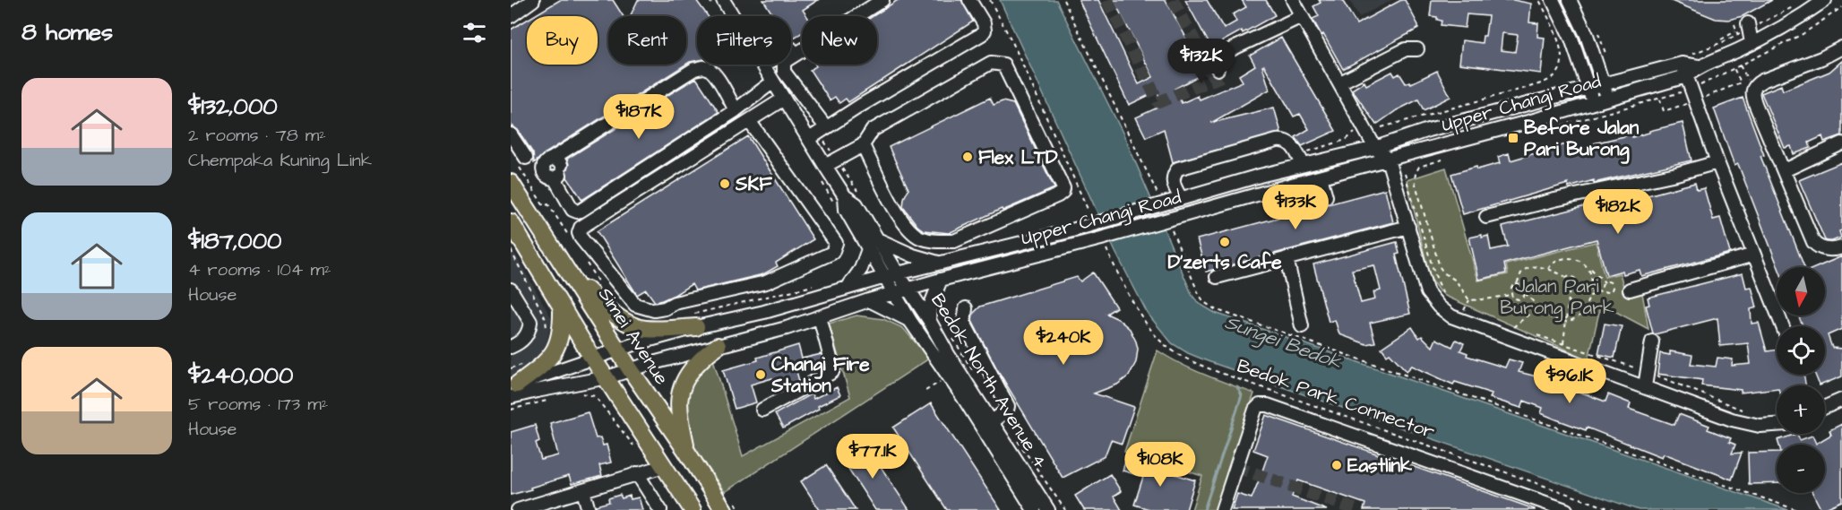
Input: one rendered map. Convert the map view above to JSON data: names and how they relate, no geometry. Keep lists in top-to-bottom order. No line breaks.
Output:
{"streets":{"main road":["Simei Avenue"],"street":["Upper Changi Road","Bedok North Avenue 4"],"path":["Bedok Park Connector"]},"crossings":[["Upper Changi Road","Simei Avenue"],["Upper Changi Road","Bedok North Avenue 4"],["Upper Changi Road","Bedok Park Connector"]],"water":["Sungei Bedok"],"parks":["Jalan Pari Burong Park"],"places":{"transit":["Before Jalan Pari Burong"],"other":["Flex LTD","SKF","D'zerts Cafe","Changi Fire Station","Eastlink"]},"north":"bottom","page":{"heading":"8 homes","chip":["Buy","Rent","Filters","New"],"price":["$132K","$187K","$133K","$182K","$240K","$96.1K","$77.1K","$108K"],"list":[{"name":"$132,000","note":"2 rooms · 78 m² · Chempaka Kuning Link"},{"name":"$187,000","note":"4 rooms · 104 m² · House"},{"name":"$240,000","note":"5 rooms · 173 m² · House"}],"map_buttons":["+","−"]}}
